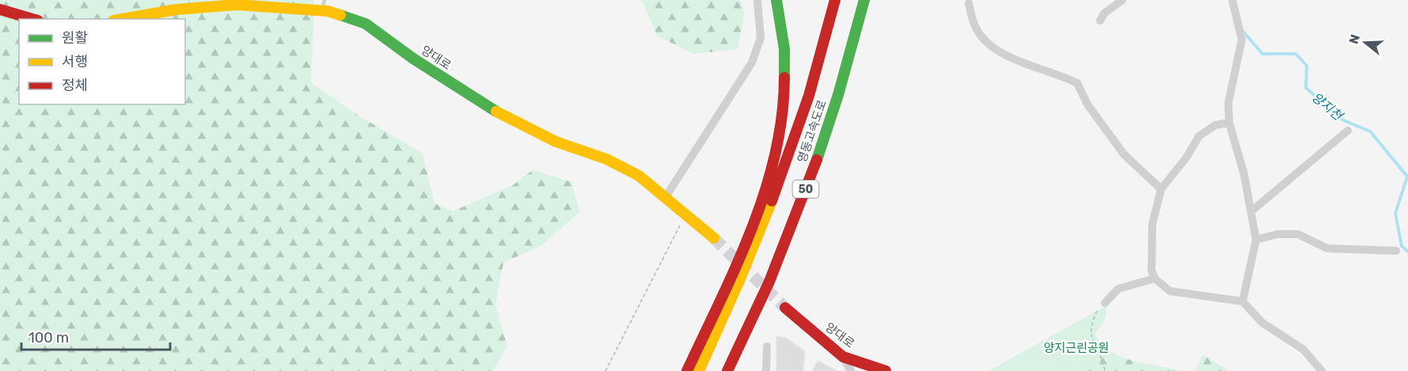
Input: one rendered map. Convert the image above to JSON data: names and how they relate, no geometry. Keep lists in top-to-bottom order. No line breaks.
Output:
{"streets":{"main road":["양대로","영동고속도로","50"]},"water":["양지천"],"parks":["양지근린공원"],"legend":["원활","서행","정체"],"scale_bar":"100 m","north":"left"}
